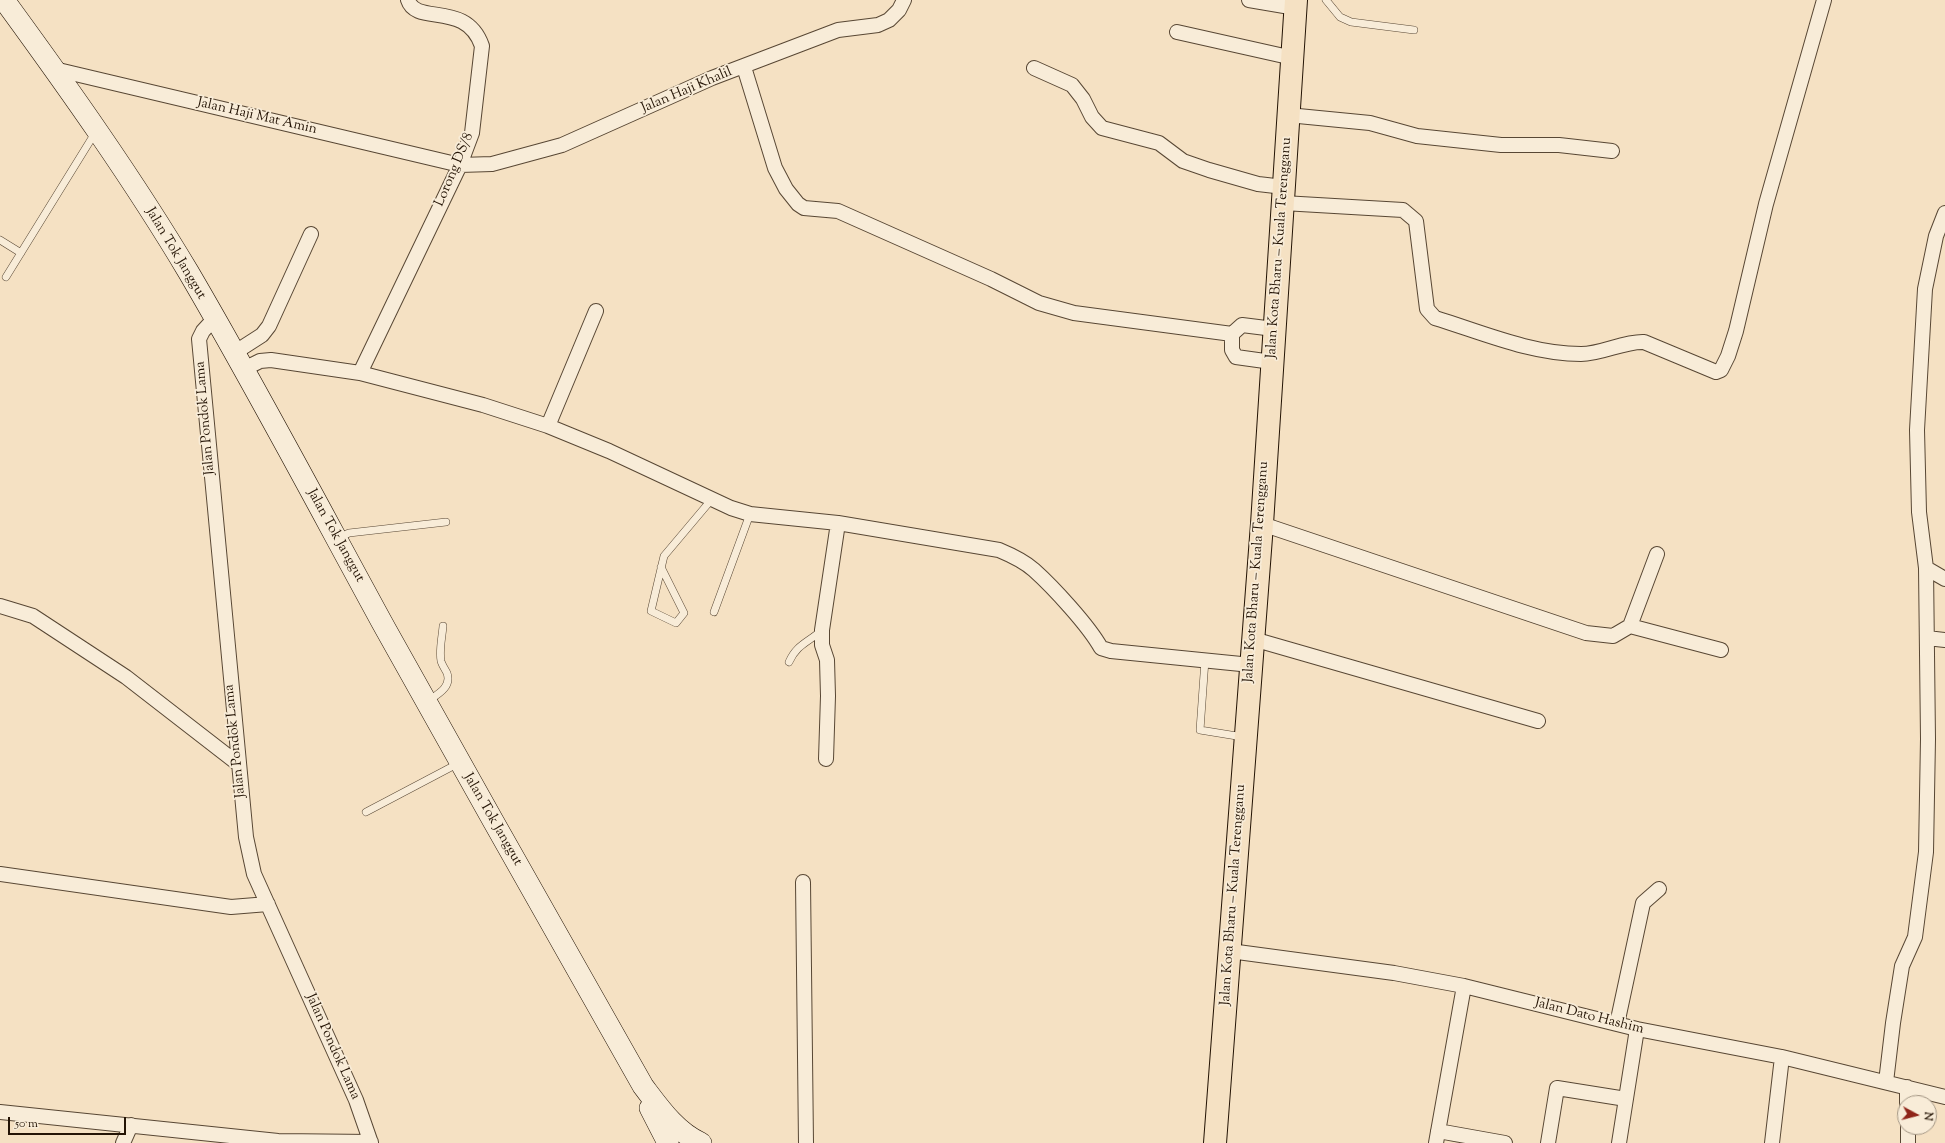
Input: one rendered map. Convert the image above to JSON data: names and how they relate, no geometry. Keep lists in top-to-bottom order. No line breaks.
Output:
{"streets":{"main road":["Jalan Kota Bharu – Kuala Terengganu","Jalan Tok Janggut"],"street":["Jalan Haji Khalil","Jalan Haji Mat Amin","Lorong DS/8","Jalan Pondok Lama","Jalan Dato Hashim"]},"crossings":[["Jalan Haji Khalil","Jalan Haji Mat Amin"],["Jalan Haji Khalil","Lorong DS/8"],["Jalan Haji Mat Amin","Lorong DS/8"],["Jalan Haji Mat Amin","Jalan Tok Janggut"],["Jalan Kota Bharu – Kuala Terengganu","Jalan Dato Hashim"],["Jalan Tok Janggut","Jalan Pondok Lama"]],"scale_bar":"50 m","north":"right"}
